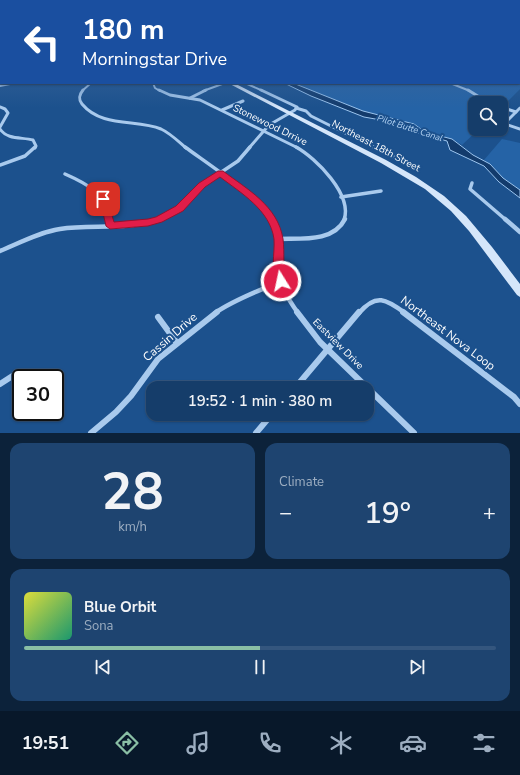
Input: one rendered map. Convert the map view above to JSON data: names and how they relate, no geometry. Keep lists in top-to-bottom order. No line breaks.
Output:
{"streets":{"main road":["Northeast 18th Street"],"street":["Stonewood Drrive","Northeast Nova Loop","Cassin Drive","Eastview Drive"]},"crossings":[["Stonewood Drrive","Eastview Drive"],["Northeast Nova Loop","Eastview Drive"],["Cassin Drive","Eastview Drive"]],"water":["Pilot Butte Canal"],"page":{"turn":["180 m","Morningstar Drive"],"limit":"30","trip":"19:52 · 1 min · 380 m","tile":[["28","km/h"],"Climate"],"heat":["−","19°","+"],"song":["Blue Orbit","Sona"],"tabs":"19:51"}}
